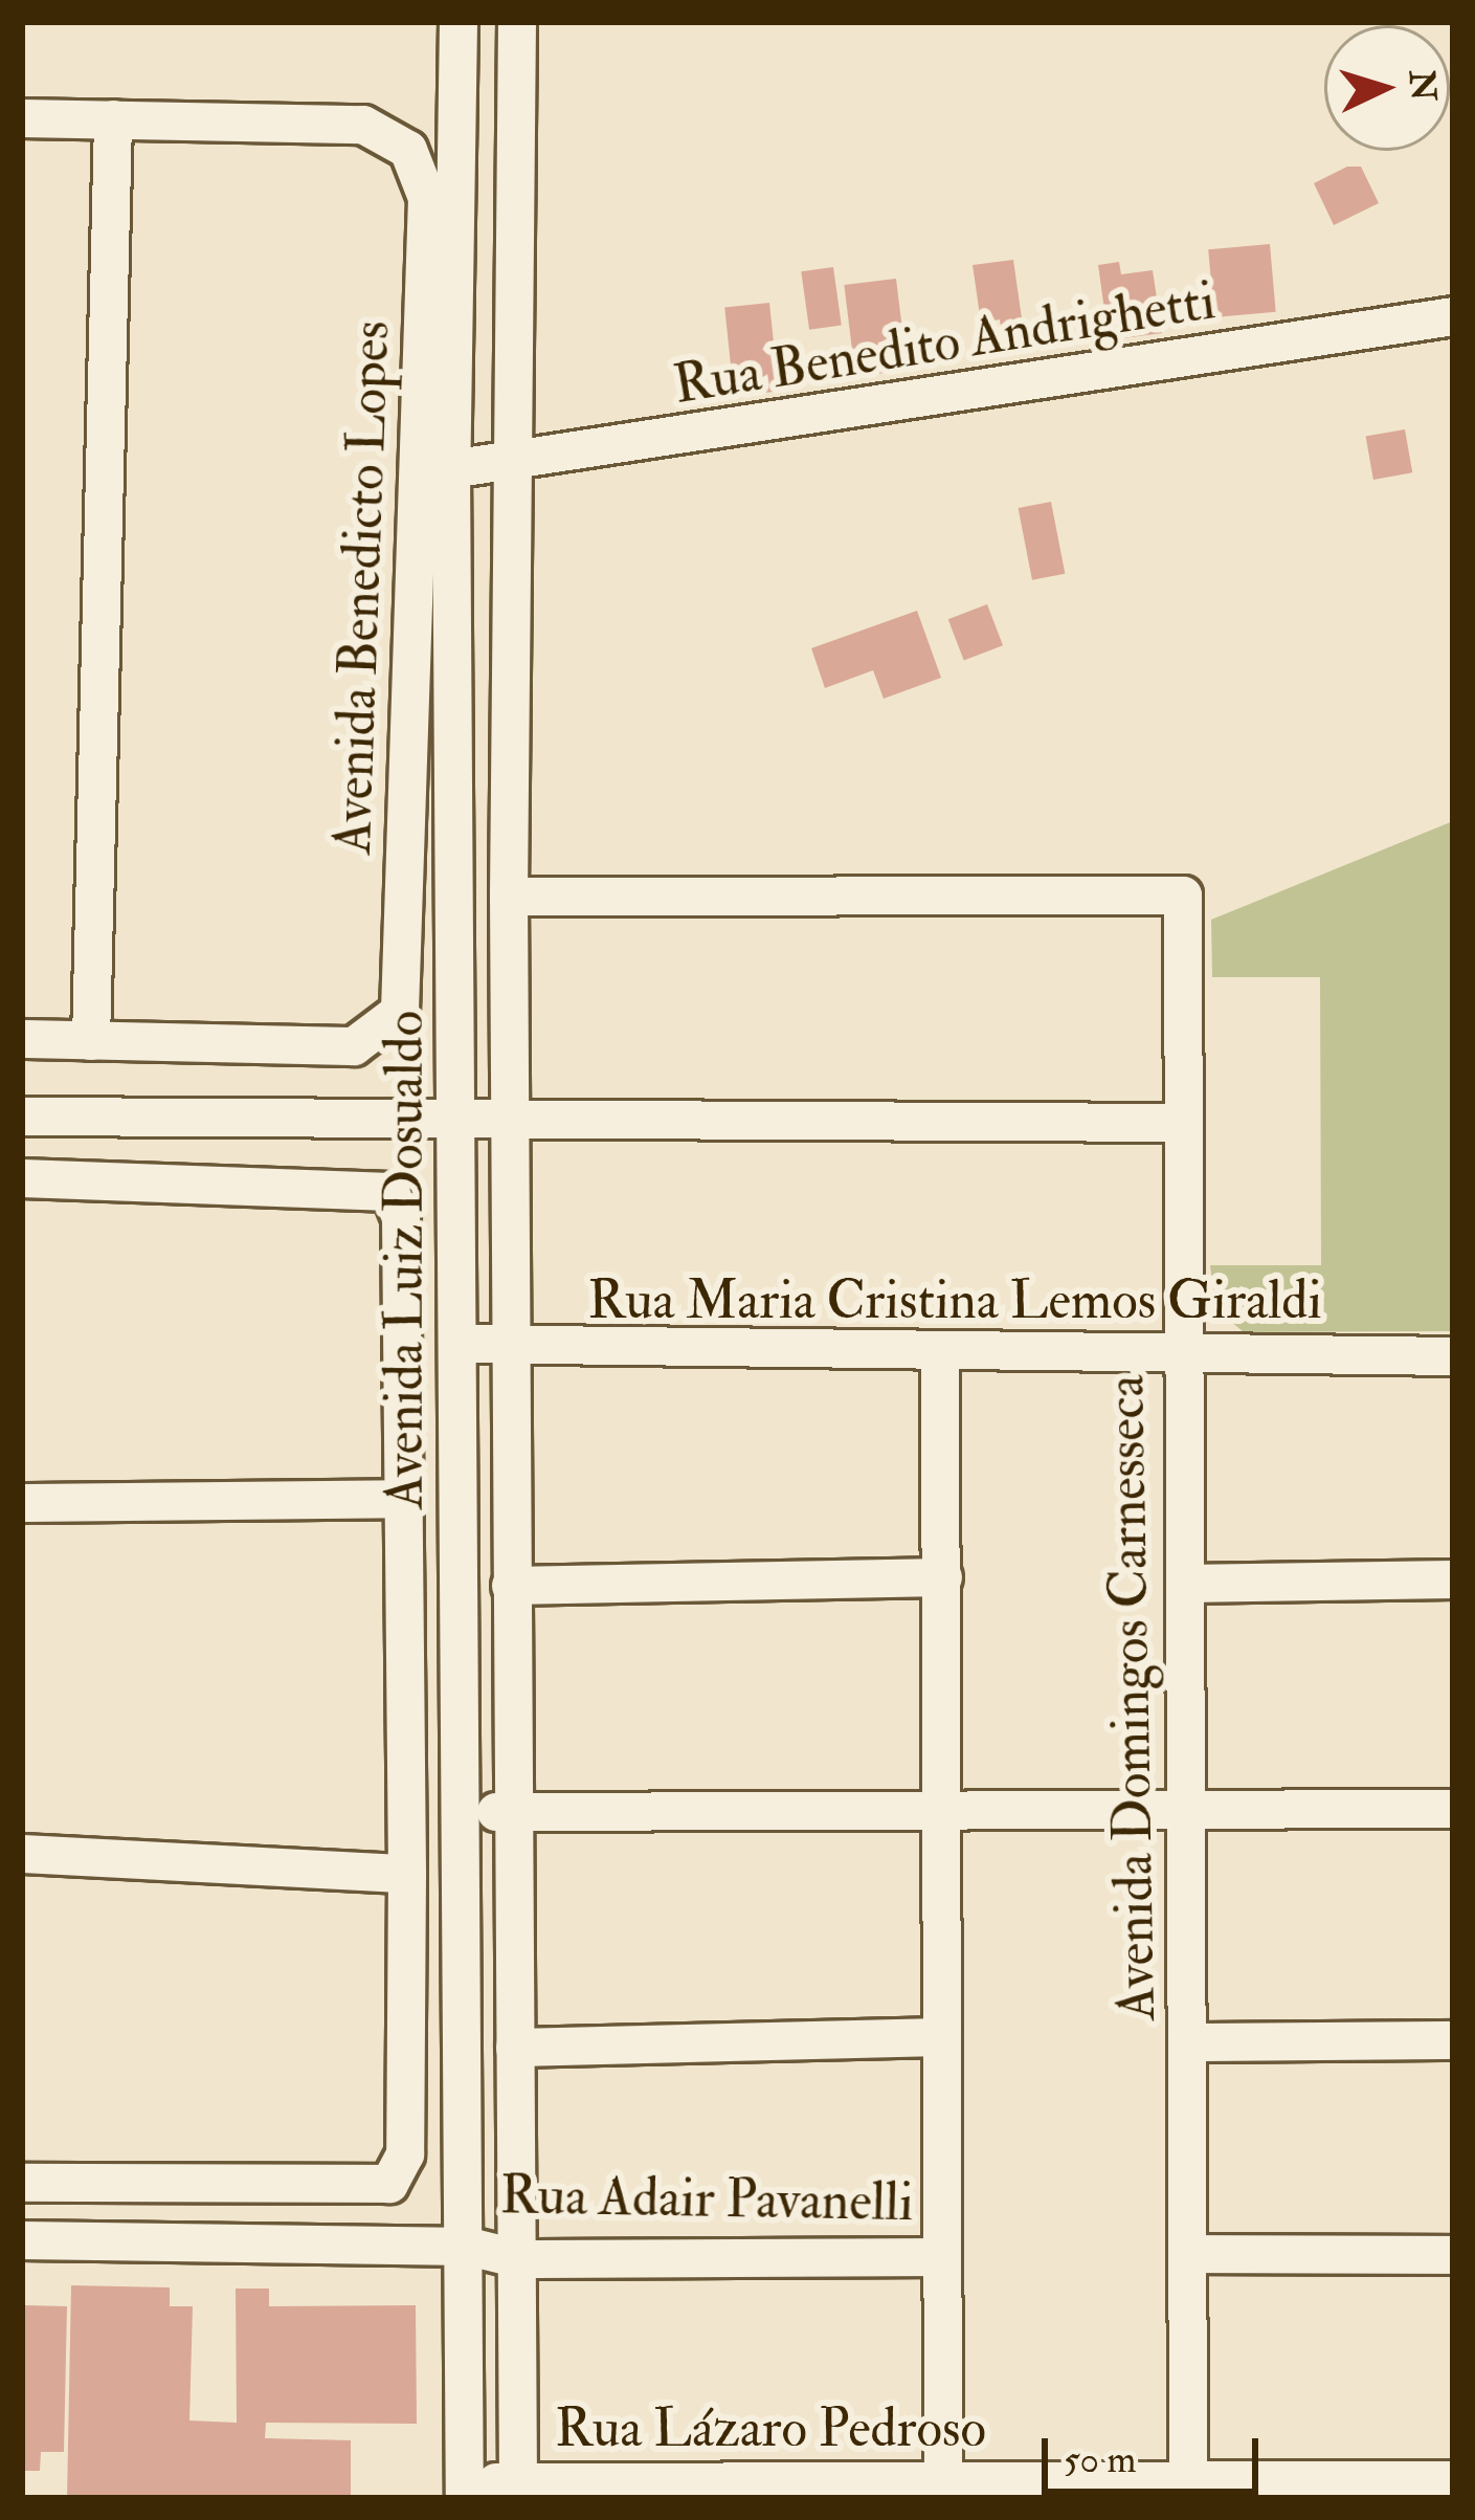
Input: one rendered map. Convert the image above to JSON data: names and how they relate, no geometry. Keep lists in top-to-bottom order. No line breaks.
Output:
{"streets":{"street":["Rua Benedito Andrighetti","Avenida Benedicto Lopes","Avenida Luiz Dosualdo","Rua Maria Cristina Lemos Giraldi","Avenida Domingos Carnesseca","Rua Adair Pavanelli","Rua Lázaro Pedroso"]},"crossings":[["Rua Benedito Andrighetti","Avenida Luiz Dosualdo"],["Avenida Luiz Dosualdo","Rua Maria Cristina Lemos Giraldi"],["Avenida Luiz Dosualdo","Avenida Domingos Carnesseca"],["Avenida Luiz Dosualdo","Rua Adair Pavanelli"],["Avenida Luiz Dosualdo","Rua Lázaro Pedroso"],["Rua Maria Cristina Lemos Giraldi","Avenida Domingos Carnesseca"],["Avenida Domingos Carnesseca","Rua Lázaro Pedroso"]],"scale_bar":"50 m","north":"right"}
